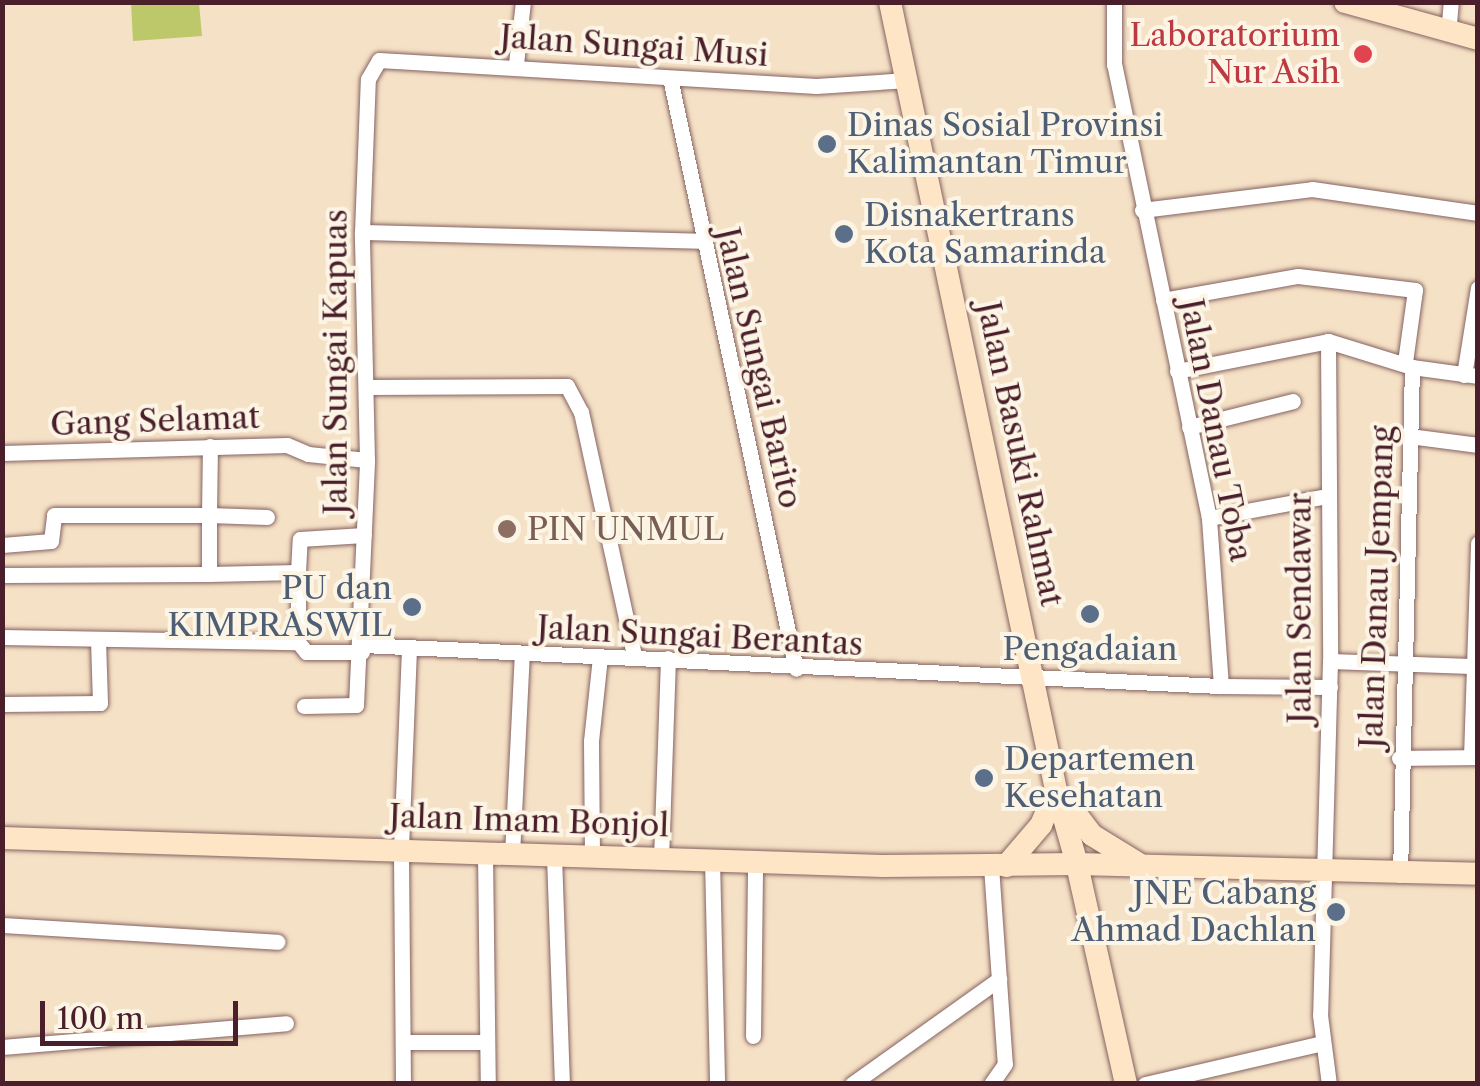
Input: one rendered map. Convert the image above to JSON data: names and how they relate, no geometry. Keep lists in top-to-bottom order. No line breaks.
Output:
{"streets":{"street":["Jalan Sungai Musi","Jalan Sungai Kapuas","Jalan Sungai Barito","Gang Selamat","Jalan Danau Toba","Jalan Basuki Rahmat","Jalan Danau Jempang","Jalan Sendawar","Jalan Sungai Berantas","Jalan Imam Bonjol"]},"crossings":[["Jalan Sungai Musi","Jalan Sungai Kapuas"],["Jalan Sungai Musi","Jalan Sungai Barito"],["Jalan Sungai Musi","Jalan Basuki Rahmat"],["Jalan Sungai Kapuas","Gang Selamat"],["Jalan Sungai Kapuas","Jalan Sungai Berantas"],["Jalan Sungai Barito","Jalan Sungai Berantas"],["Jalan Danau Toba","Jalan Danau Jempang"],["Jalan Basuki Rahmat","Jalan Sungai Berantas"],["Jalan Basuki Rahmat","Jalan Imam Bonjol"]],"places":["Laboratorium Nur Asih","Dinas Sosial Provinsi Kalimantan Timur","Disnakertrans Kota Samarinda","PIN UNMUL","PU dan KIMPRASWIL","Pengadaian","Departemen Kesehatan","JNE Cabang Ahmad Dachlan"],"scale_bar":"100 m"}
